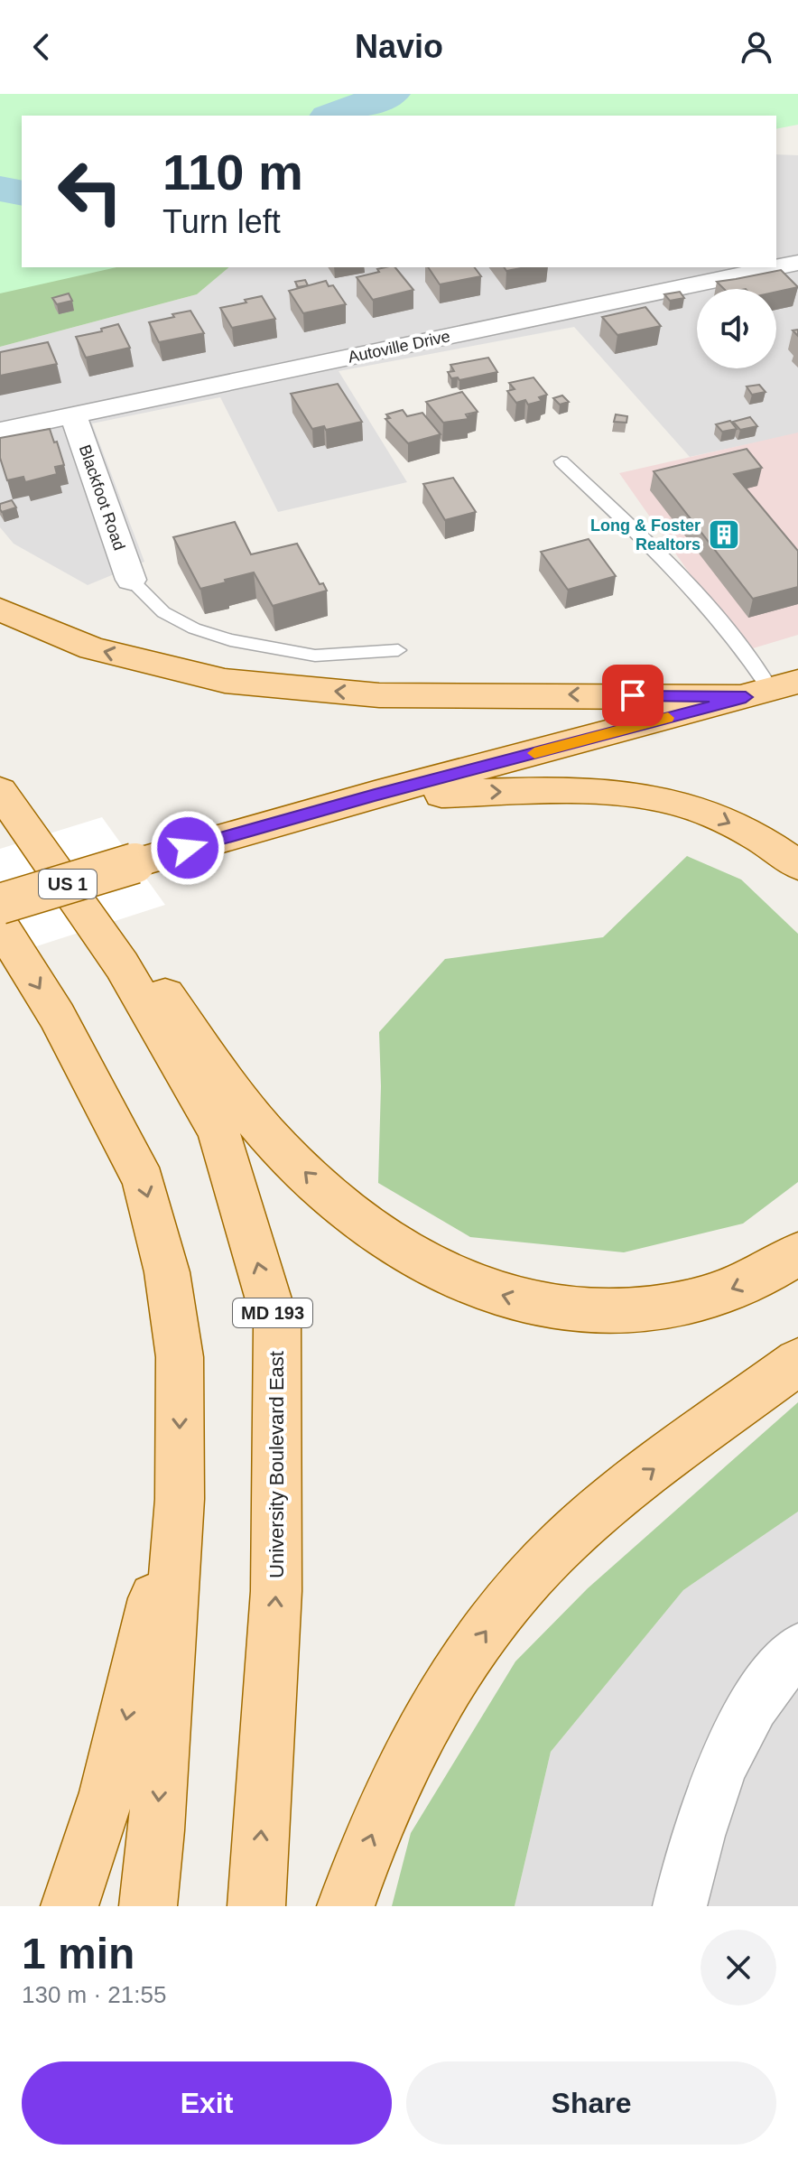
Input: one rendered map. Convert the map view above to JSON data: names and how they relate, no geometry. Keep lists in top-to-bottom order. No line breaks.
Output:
{"streets":{"main road":["US 1","MD 193","University Boulevard East"],"street":["Autoville Drive","Blackfoot Road"]},"crossings":[["Autoville Drive","Blackfoot Road"]],"places":{"building":["Long & Foster Realtors"]},"page":{"header":"Navio","turn":["110 m","Turn left"],"heading":["1 min","130 m · 21:55"],"buttons":["Exit","Share"]}}
